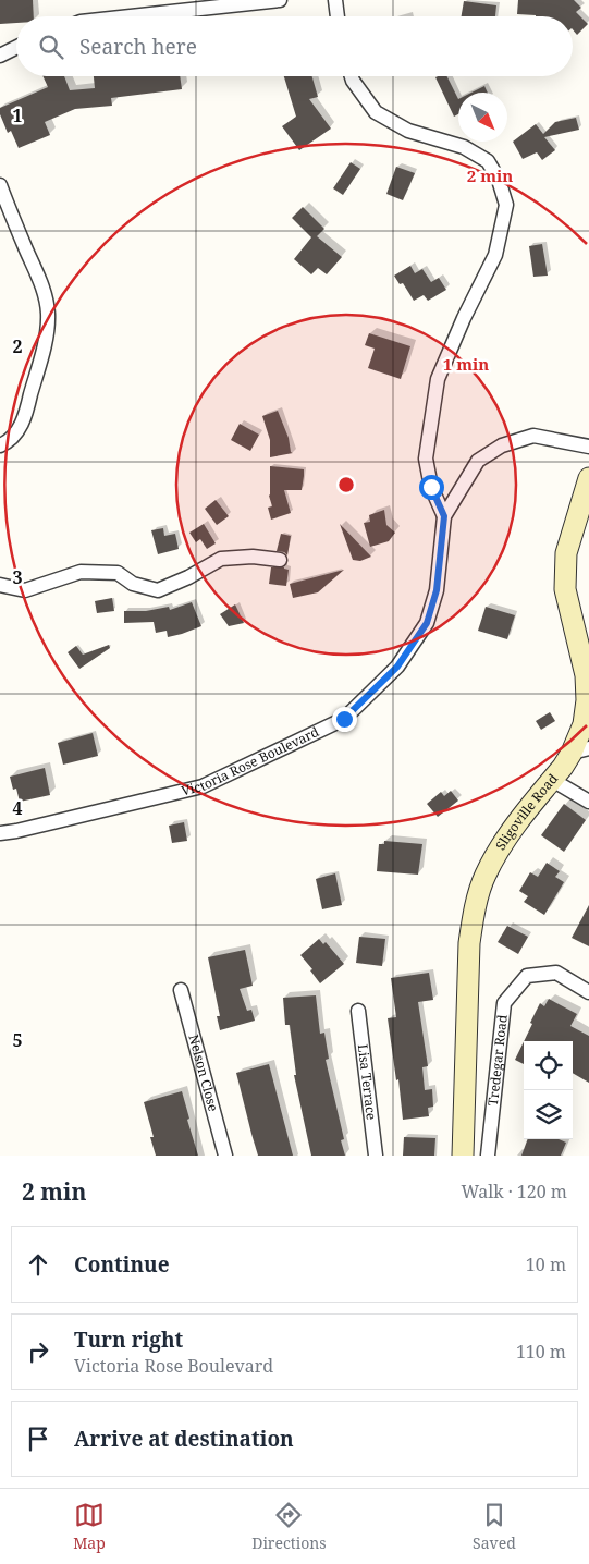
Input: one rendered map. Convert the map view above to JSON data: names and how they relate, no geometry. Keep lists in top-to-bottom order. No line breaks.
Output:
{"streets":{"street":["Victoria Rose Boulevard","Sligoville Road","Tredegar Road","Nelson Close","Lisa Terrace"]},"north":"bottom right","page":{"search":"Search here","heading":["2 min","Walk · 120 m"],"list":[["Continue","10 m"],["Turn right","Victoria Rose Boulevard","110 m"],"Arrive at destination"],"nav":["Map","Directions","Saved"]},"grid":{"rows":["1","2","3","4","5"]},"rings":["2 min","1 min"]}
